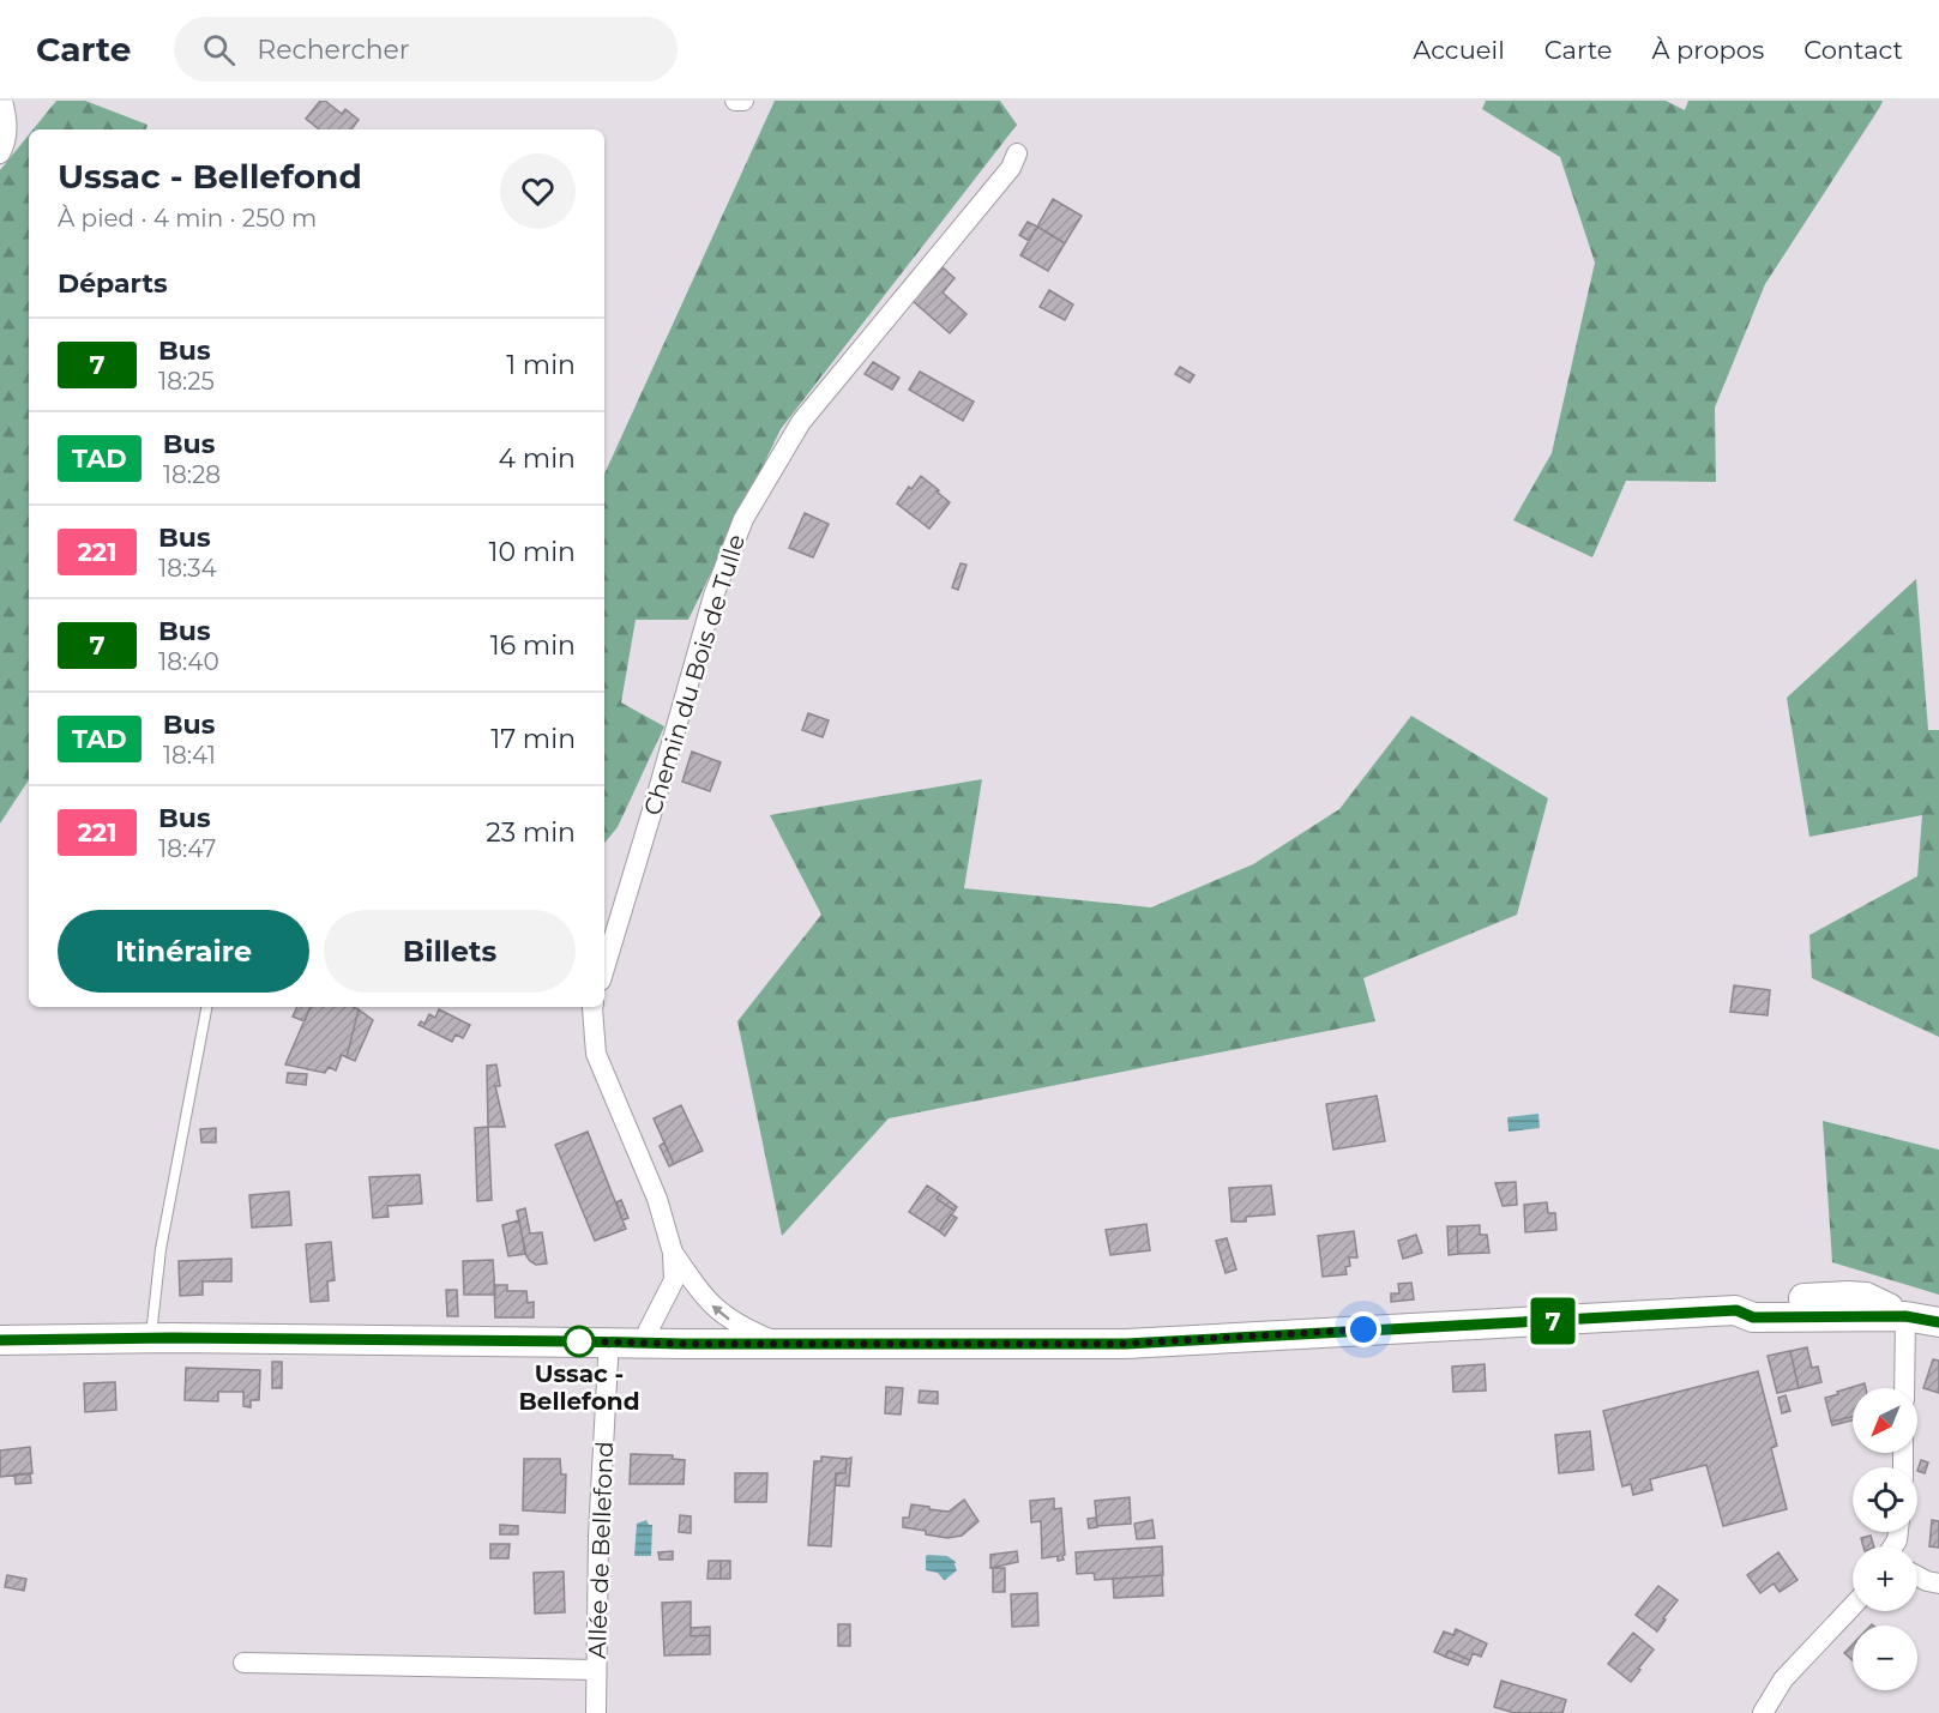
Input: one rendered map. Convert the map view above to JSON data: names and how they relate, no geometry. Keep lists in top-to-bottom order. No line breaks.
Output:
{"streets":{"street":["Chemin du Bois de Tulle","Allée de Bellefond"]},"places":["Ussac - Bellefond"],"lines":["bus line 7"],"north":"bottom left","page":{"header":"Carte","search":"Rechercher","nav":["Accueil","Carte","À propos","Contact"],"on_map":"7","heading":[["Ussac - Bellefond","À pied · 4 min · 250 m"],"Départs"],"list":[{"mark":"7","name":"Bus","note":"18:25","value":"1 min"},{"mark":"TAD","name":"Bus","note":"18:28","value":"4 min"},{"mark":"221","name":"Bus","note":"18:34","value":"10 min"},{"mark":"7","name":"Bus","note":"18:40","value":"16 min"},{"mark":"TAD","name":"Bus","note":"18:41","value":"17 min"},{"mark":"221","name":"Bus","note":"18:47","value":"23 min"}],"buttons":["Itinéraire","Billets"],"map_buttons":["+","−"]}}
